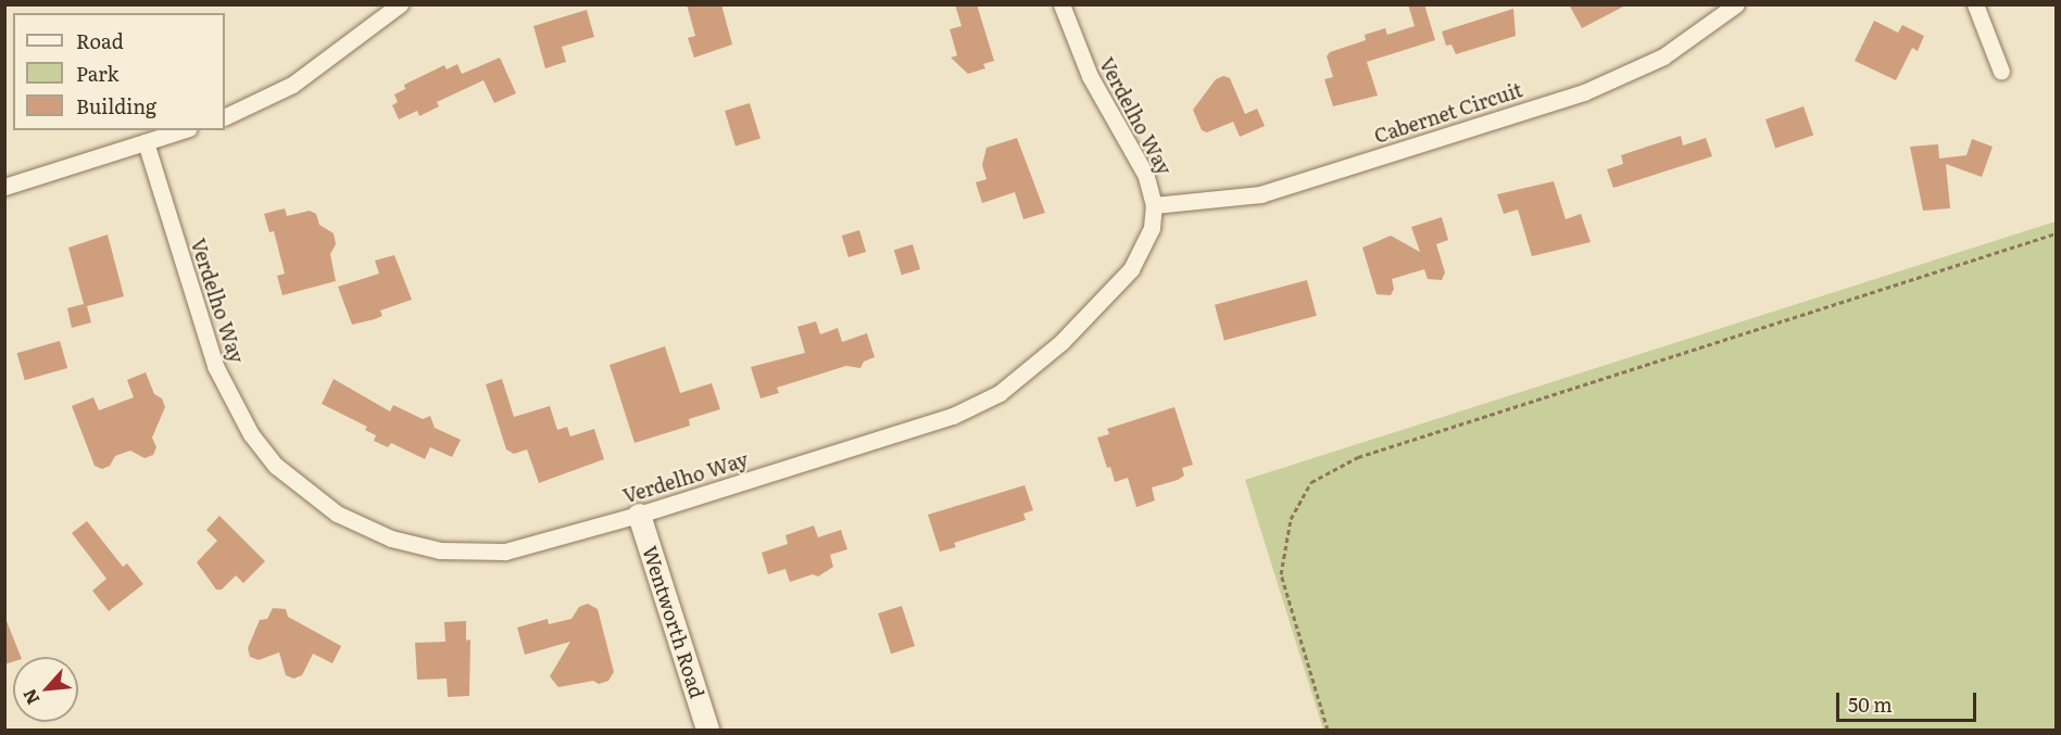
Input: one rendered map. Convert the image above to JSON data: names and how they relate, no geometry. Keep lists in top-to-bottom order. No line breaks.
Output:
{"streets":{"street":["Cabernet Circuit","Verdelho Way","Wentworth Road"]},"crossings":[["Cabernet Circuit","Verdelho Way"],["Verdelho Way","Wentworth Road"]],"legend":["Road","Park","Building"],"scale_bar":"50 m","north":"bottom left"}
